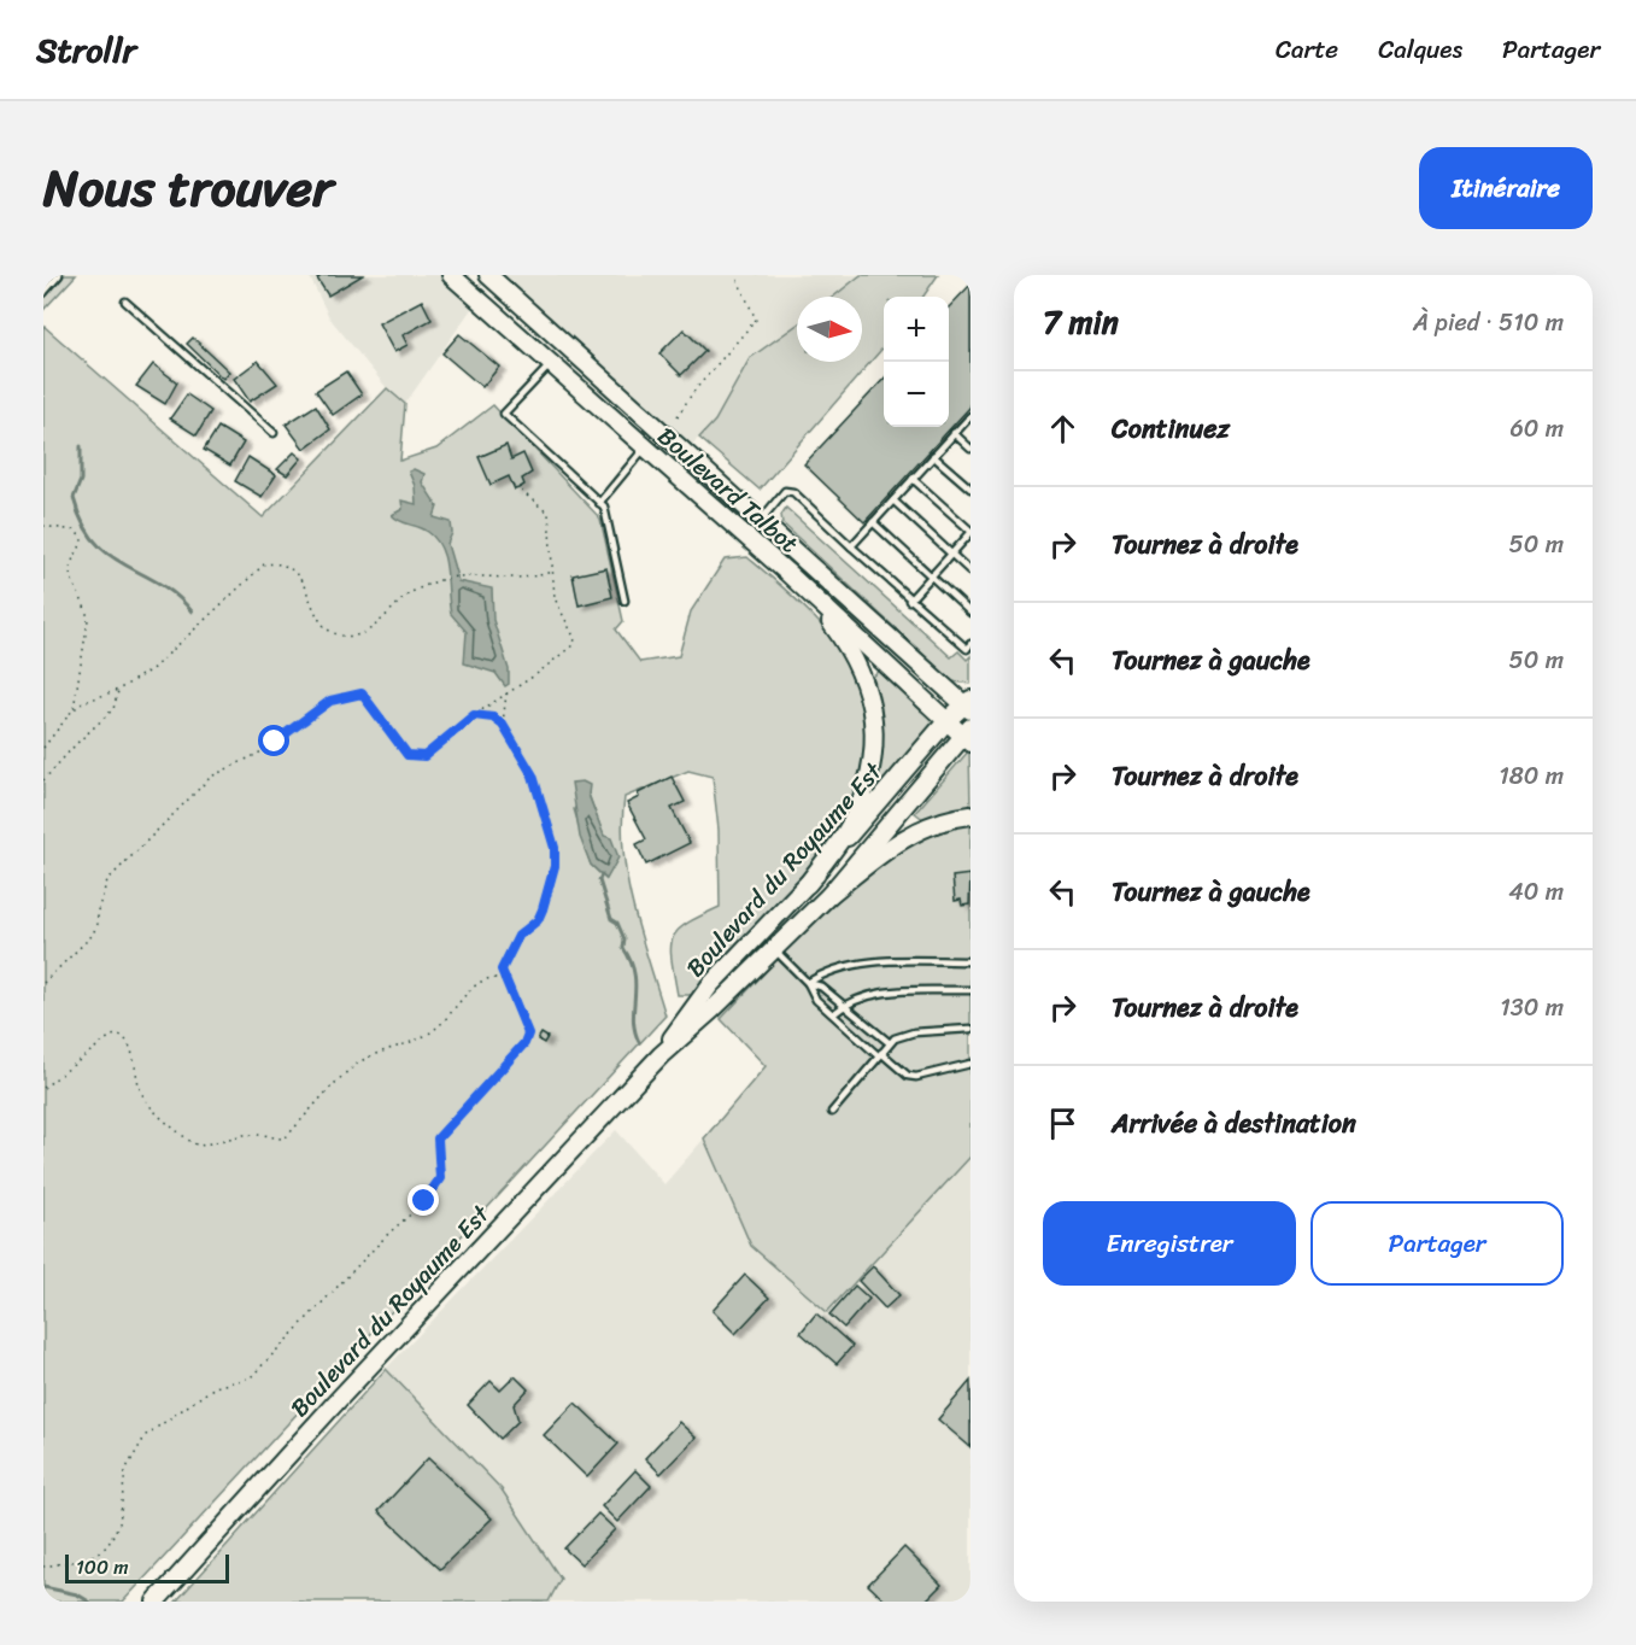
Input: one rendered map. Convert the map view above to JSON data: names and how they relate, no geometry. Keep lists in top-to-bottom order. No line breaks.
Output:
{"streets":{"main road":["Boulevard Talbot","Boulevard du Royaume Est"]},"crossings":[["Boulevard Talbot","Boulevard du Royaume Est"]],"scale_bar":"100 m","north":"right","page":{"header":"Strollr","nav":["Carte","Calques","Partager"],"title":"Nous trouver","buttons":["Itinéraire",["Enregistrer","Partager"]],"heading":["7 min","À pied · 510 m"],"map_buttons":["+","−"],"list":[["Continuez","60 m"],["Tournez à droite","50 m"],["Tournez à gauche","50 m"],["Tournez à droite","180 m"],["Tournez à gauche","40 m"],["Tournez à droite","130 m"],"Arrivée à destination"],"scale":"100 m"}}
